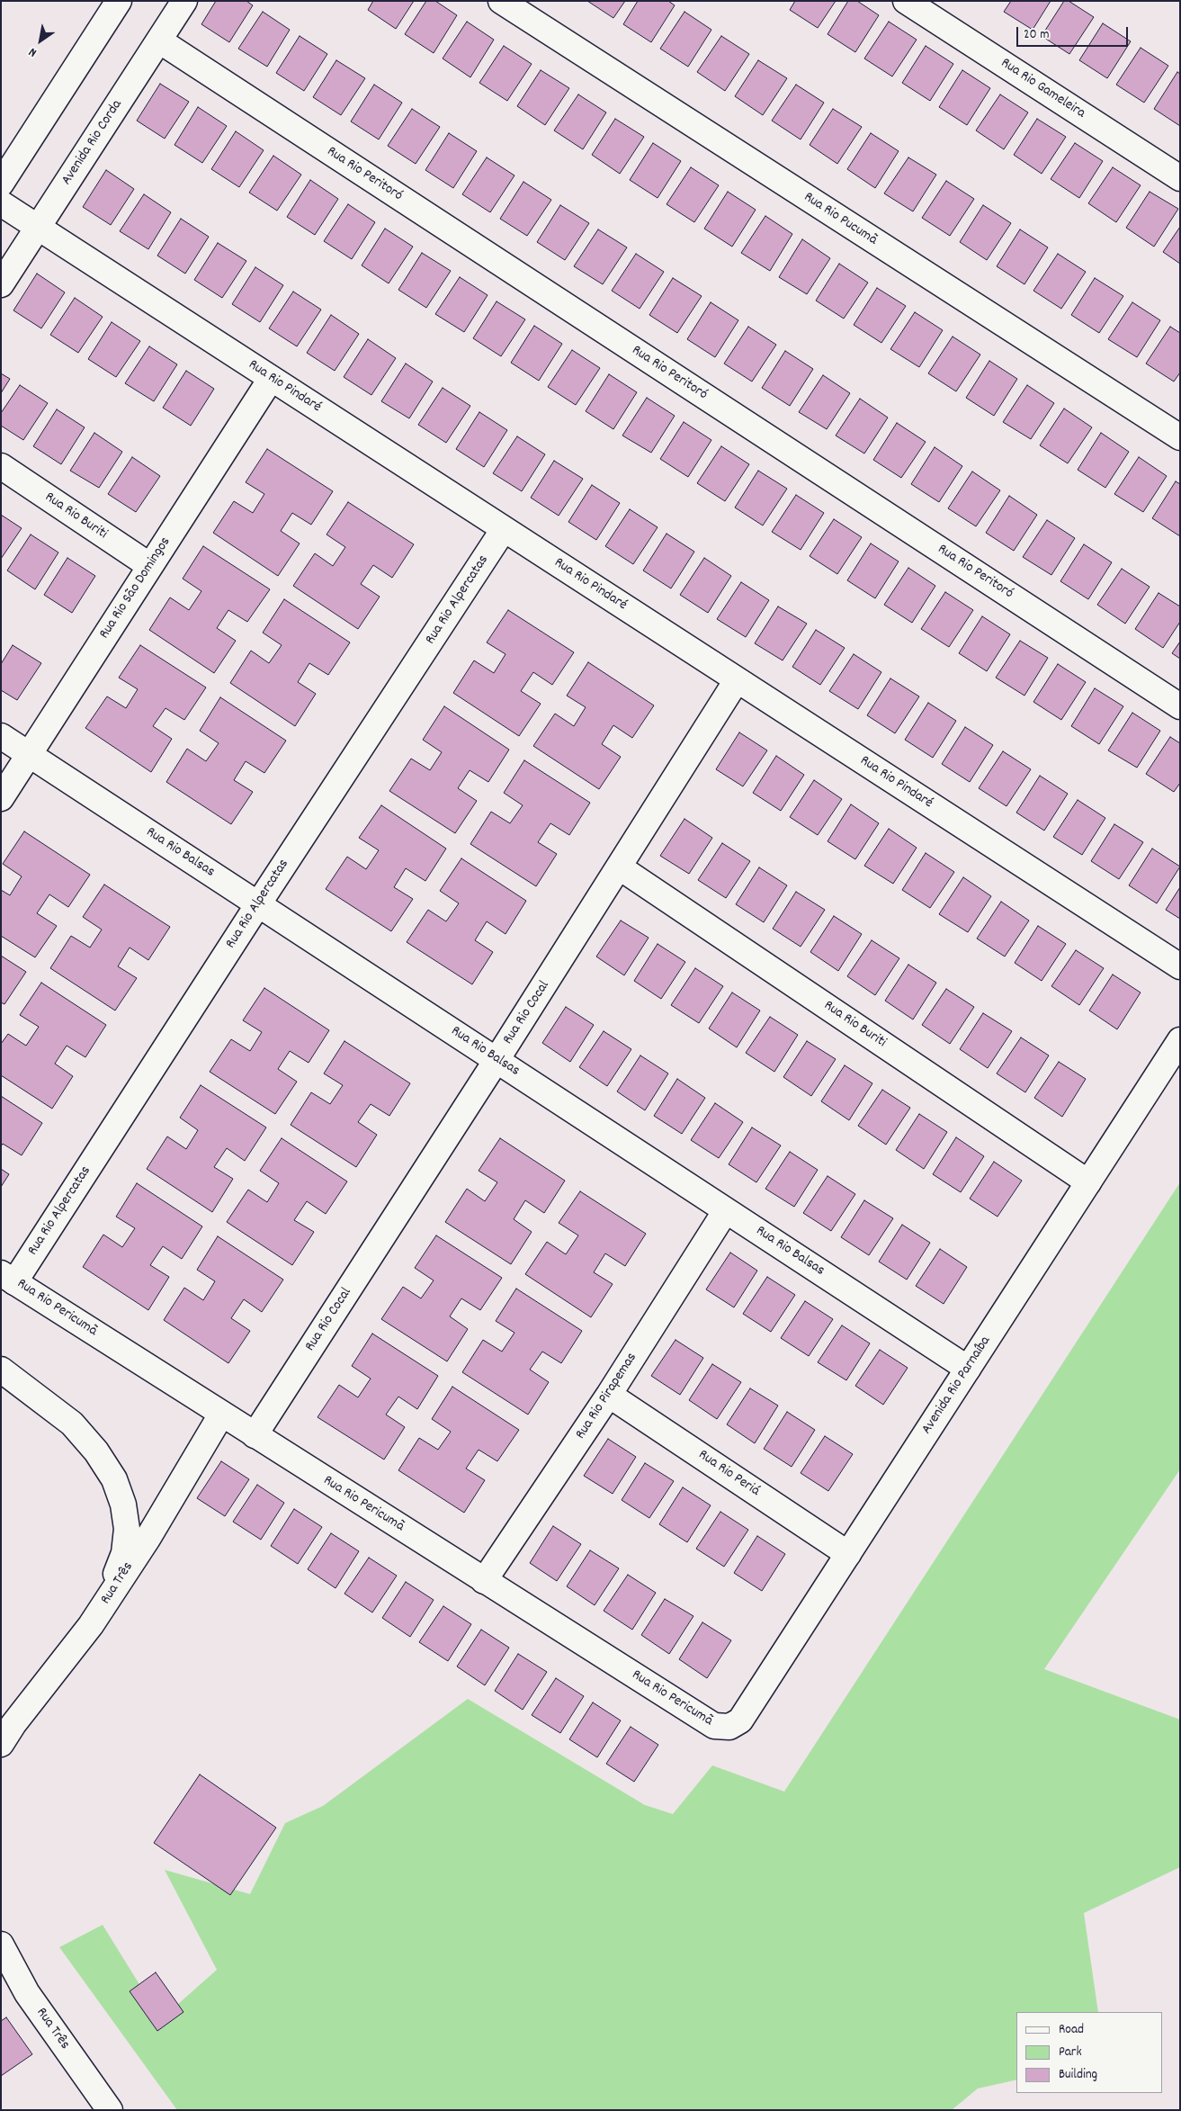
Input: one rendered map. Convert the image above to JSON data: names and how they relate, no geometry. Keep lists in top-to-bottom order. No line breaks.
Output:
{"streets":{"street":["Rua Rio Gameleira","Avenida Rio Corda","Rua Rio Peritoró","Rua Rio Pucumã","Rua Rio Pindaré","Rua Rio Buriti","Rua Rio São Domingos","Rua Rio Alpercatas","Rua Rio Balsas","Rua Rio Cocal","Rua Rio Pericumã","Avenida Rio Parnaíba","Rua Rio Pirapemas","Rua Rio Periá","Rua Três"]},"crossings":[["Avenida Rio Corda","Rua Rio Peritoró"],["Avenida Rio Corda","Rua Rio Pindaré"],["Rua Rio Pindaré","Rua Rio São Domingos"],["Rua Rio Pindaré","Rua Rio Alpercatas"],["Rua Rio Pindaré","Rua Rio Cocal"],["Rua Rio Buriti","Rua Rio São Domingos"],["Rua Rio Buriti","Rua Rio Cocal"],["Rua Rio Buriti","Avenida Rio Parnaíba"],["Rua Rio São Domingos","Rua Rio Balsas"],["Rua Rio Alpercatas","Rua Rio Balsas"],["Rua Rio Alpercatas","Rua Rio Pericumã"],["Rua Rio Balsas","Rua Rio Cocal"],["Rua Rio Balsas","Avenida Rio Parnaíba"],["Rua Rio Balsas","Rua Rio Pirapemas"],["Rua Rio Cocal","Rua Rio Pericumã"],["Rua Rio Pericumã","Avenida Rio Parnaíba"],["Rua Rio Pericumã","Rua Rio Pirapemas"],["Rua Rio Pericumã","Rua Três"],["Avenida Rio Parnaíba","Rua Rio Periá"],["Rua Rio Pirapemas","Rua Rio Periá"]],"legend":["Road","Park","Building"],"scale_bar":"20 m","north":"bottom left"}
